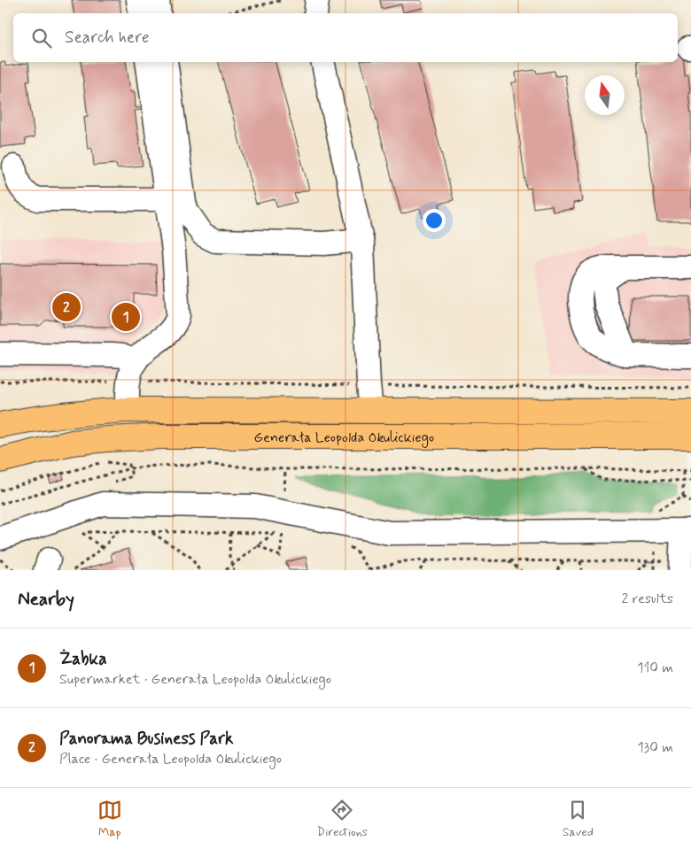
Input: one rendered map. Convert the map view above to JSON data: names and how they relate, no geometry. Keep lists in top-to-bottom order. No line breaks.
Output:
{"streets":{"main road":["Generała Leopolda Okulickiego"]},"north":"top","page":{"search":"Search here","pins":["2","1"],"heading":["Nearby","2 results"],"list":[{"mark":"1","name":"Żabka","note":"Supermarket · Generała Leopolda Okulickiego","value":"110 m"},{"mark":"2","name":"Panorama Business Park","note":"Place · Generała Leopolda Okulickiego","value":"130 m"}],"nav":["Map","Directions","Saved"]}}
